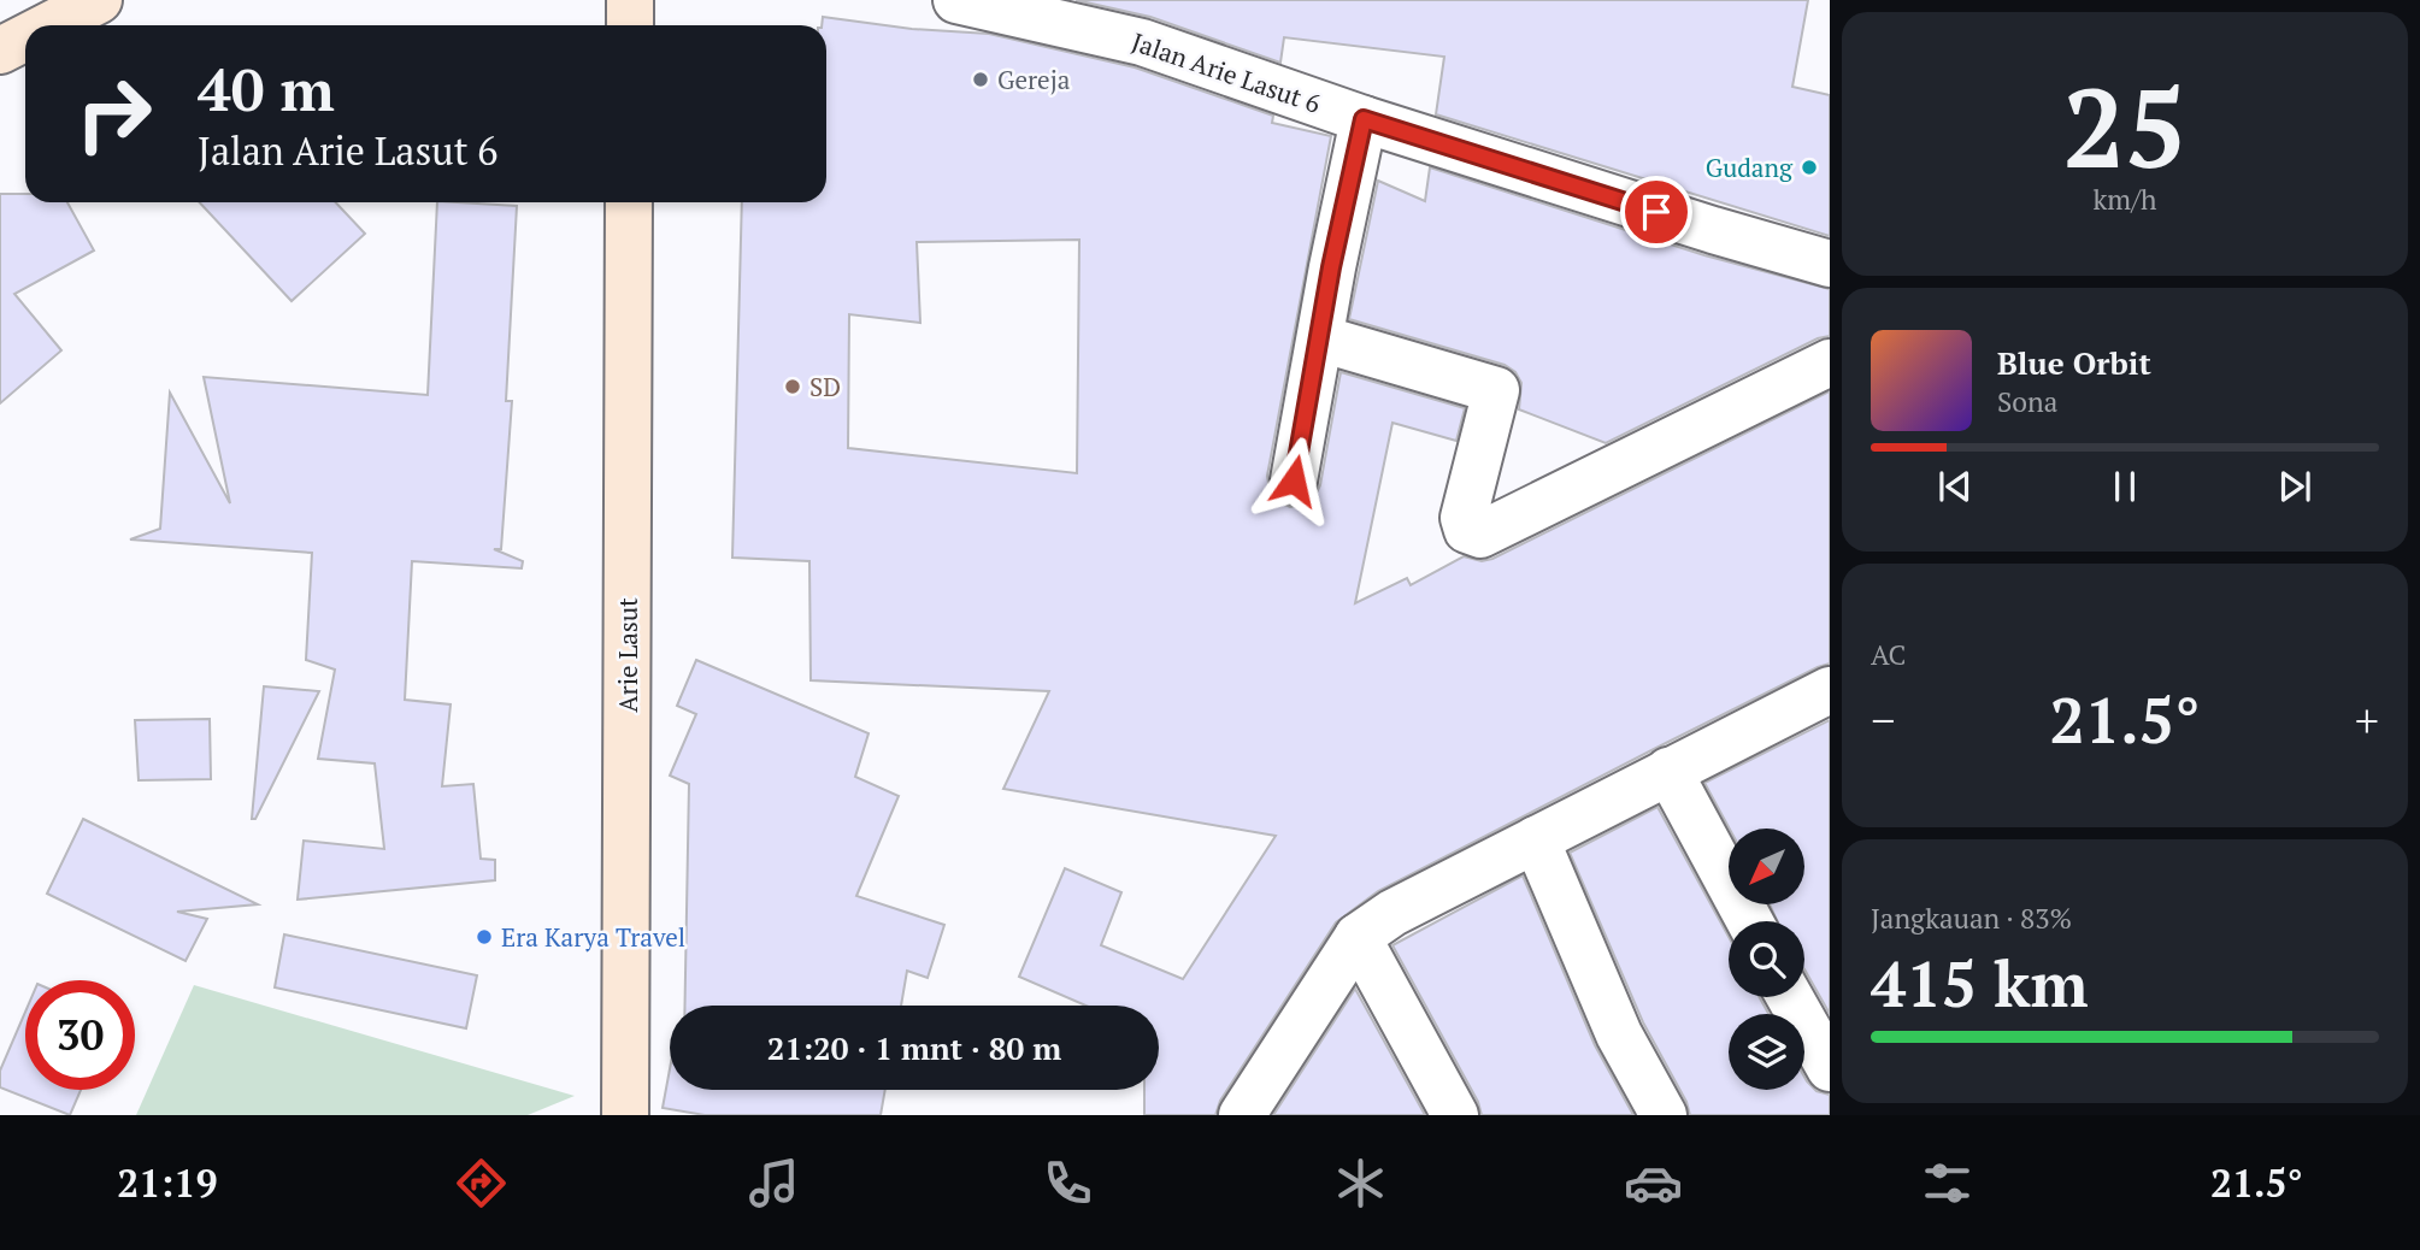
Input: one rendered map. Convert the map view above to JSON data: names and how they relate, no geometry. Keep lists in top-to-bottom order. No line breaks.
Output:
{"streets":{"main road":["Arie Lasut"],"street":["Jalan Arie Lasut 6"]},"places":["Gereja","Gudang","SD","Era Karya Travel"],"north":"bottom left","page":{"tile":[["25","km/h"],"AC",["Jangkauan · 83%","415 km"]],"turn":["40 m","Jalan Arie Lasut 6"],"song":["Blue Orbit","Sona"],"heat":["−","21.5°","+"],"limit":"30","trip":"21:20 · 1 mnt · 80 m","tabs":["21:19","21.5°"]}}
